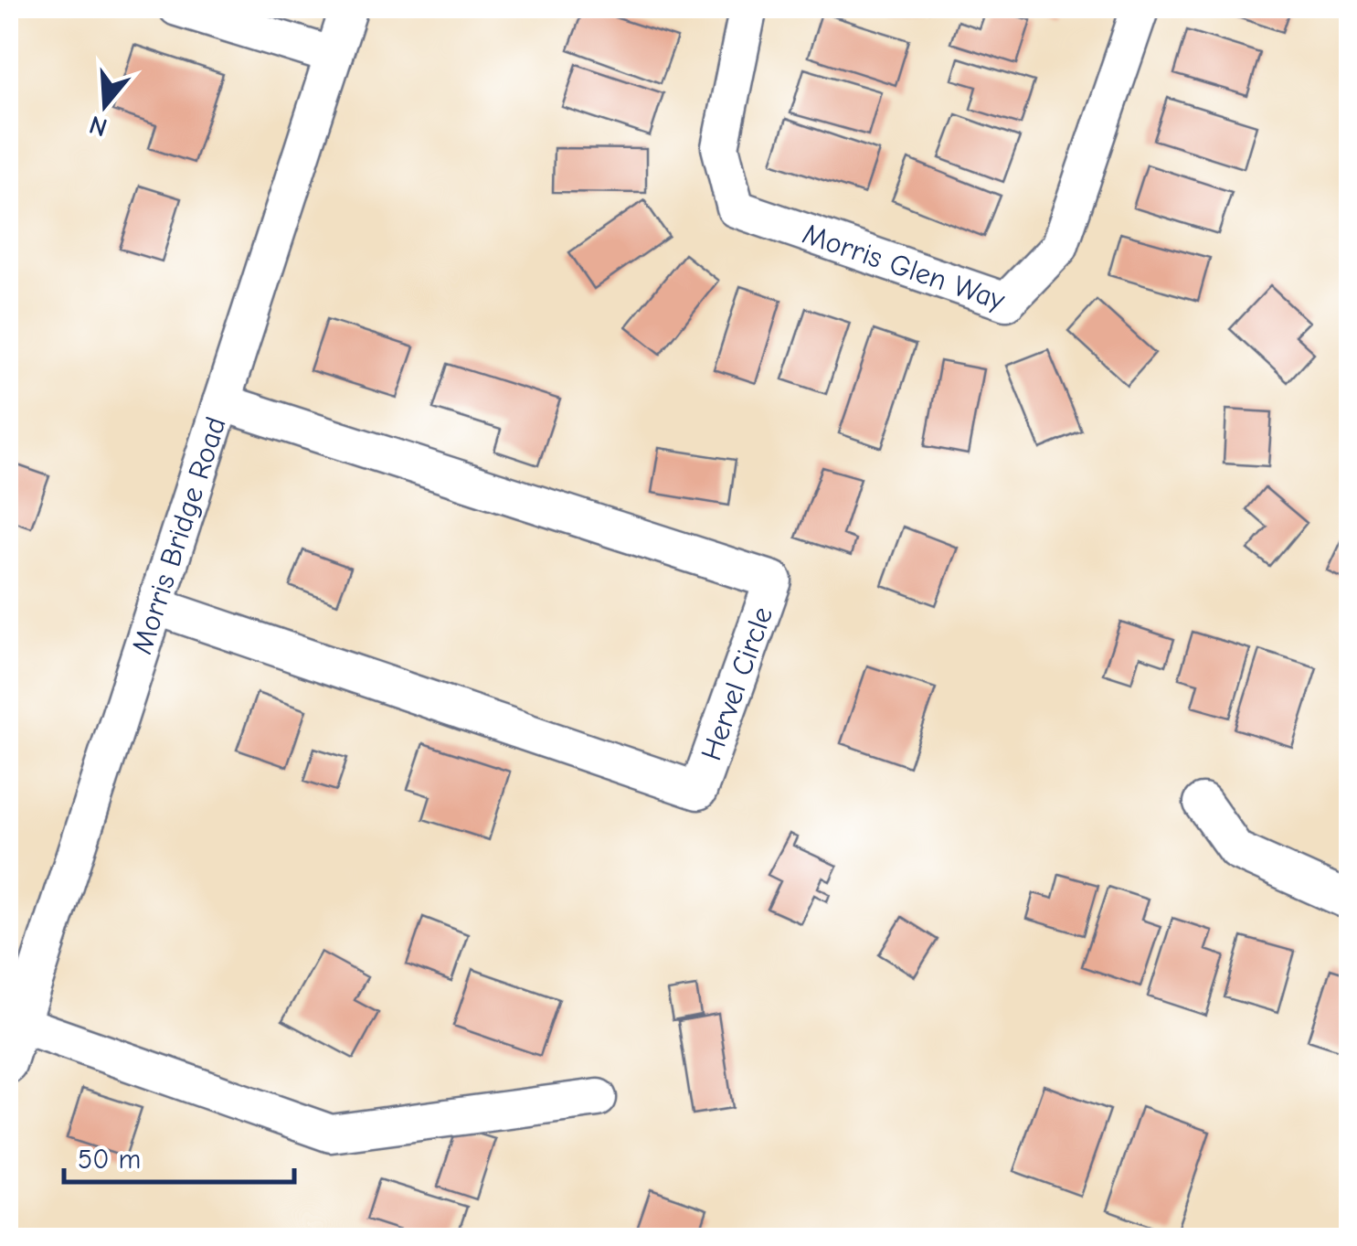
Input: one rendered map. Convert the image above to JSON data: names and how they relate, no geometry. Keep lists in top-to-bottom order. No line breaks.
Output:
{"streets":{"street":["Morris Glen Way","Morris Bridge Road","Hervel Circle"]},"crossings":[["Morris Bridge Road","Hervel Circle"]],"scale_bar":"50 m","north":"bottom"}
